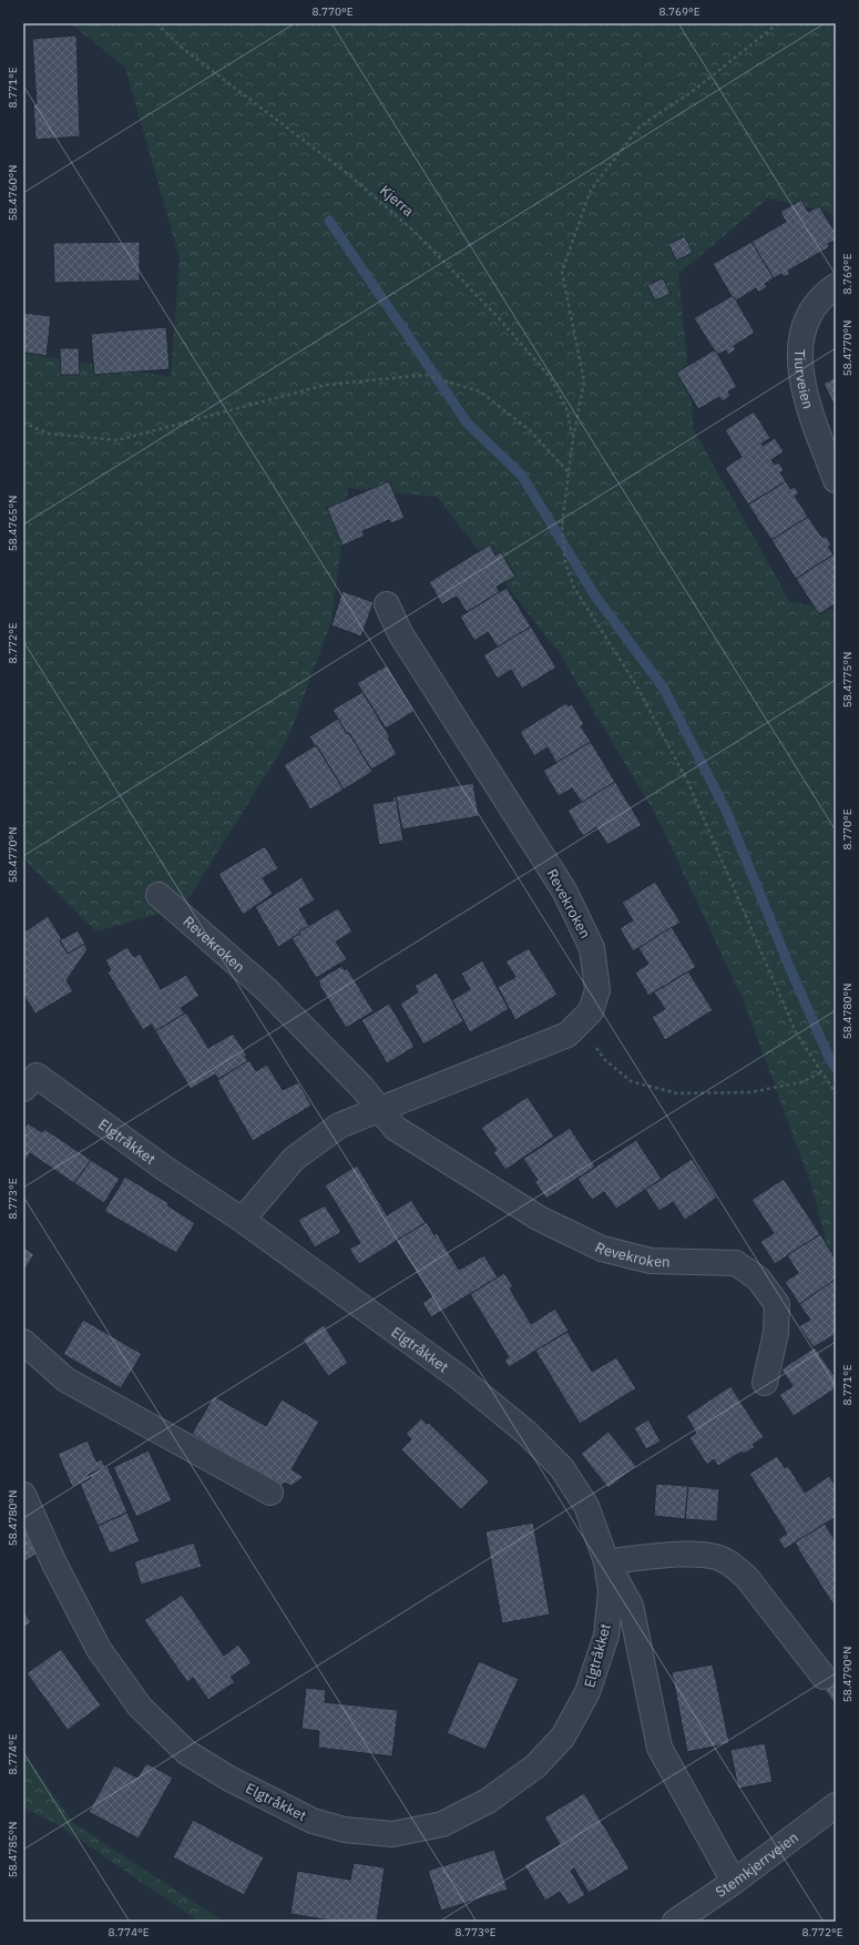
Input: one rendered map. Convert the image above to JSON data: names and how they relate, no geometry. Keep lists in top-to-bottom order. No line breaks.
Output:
{"streets":{"street":["Tiurveien","Revekroken","Elgtråkket","Stemkjerrveien"],"path":["Kjerra"]},"crossings":[["Revekroken","Elgtråkket"]],"coordinates":["8.770°E","8.769°E","8.771°E","58.4760°N","58.4770°N","58.4765°N","8.772°E","58.4775°N","58.4780°N","8.773°E","58.4790°N","8.774°E","58.4785°N"]}
